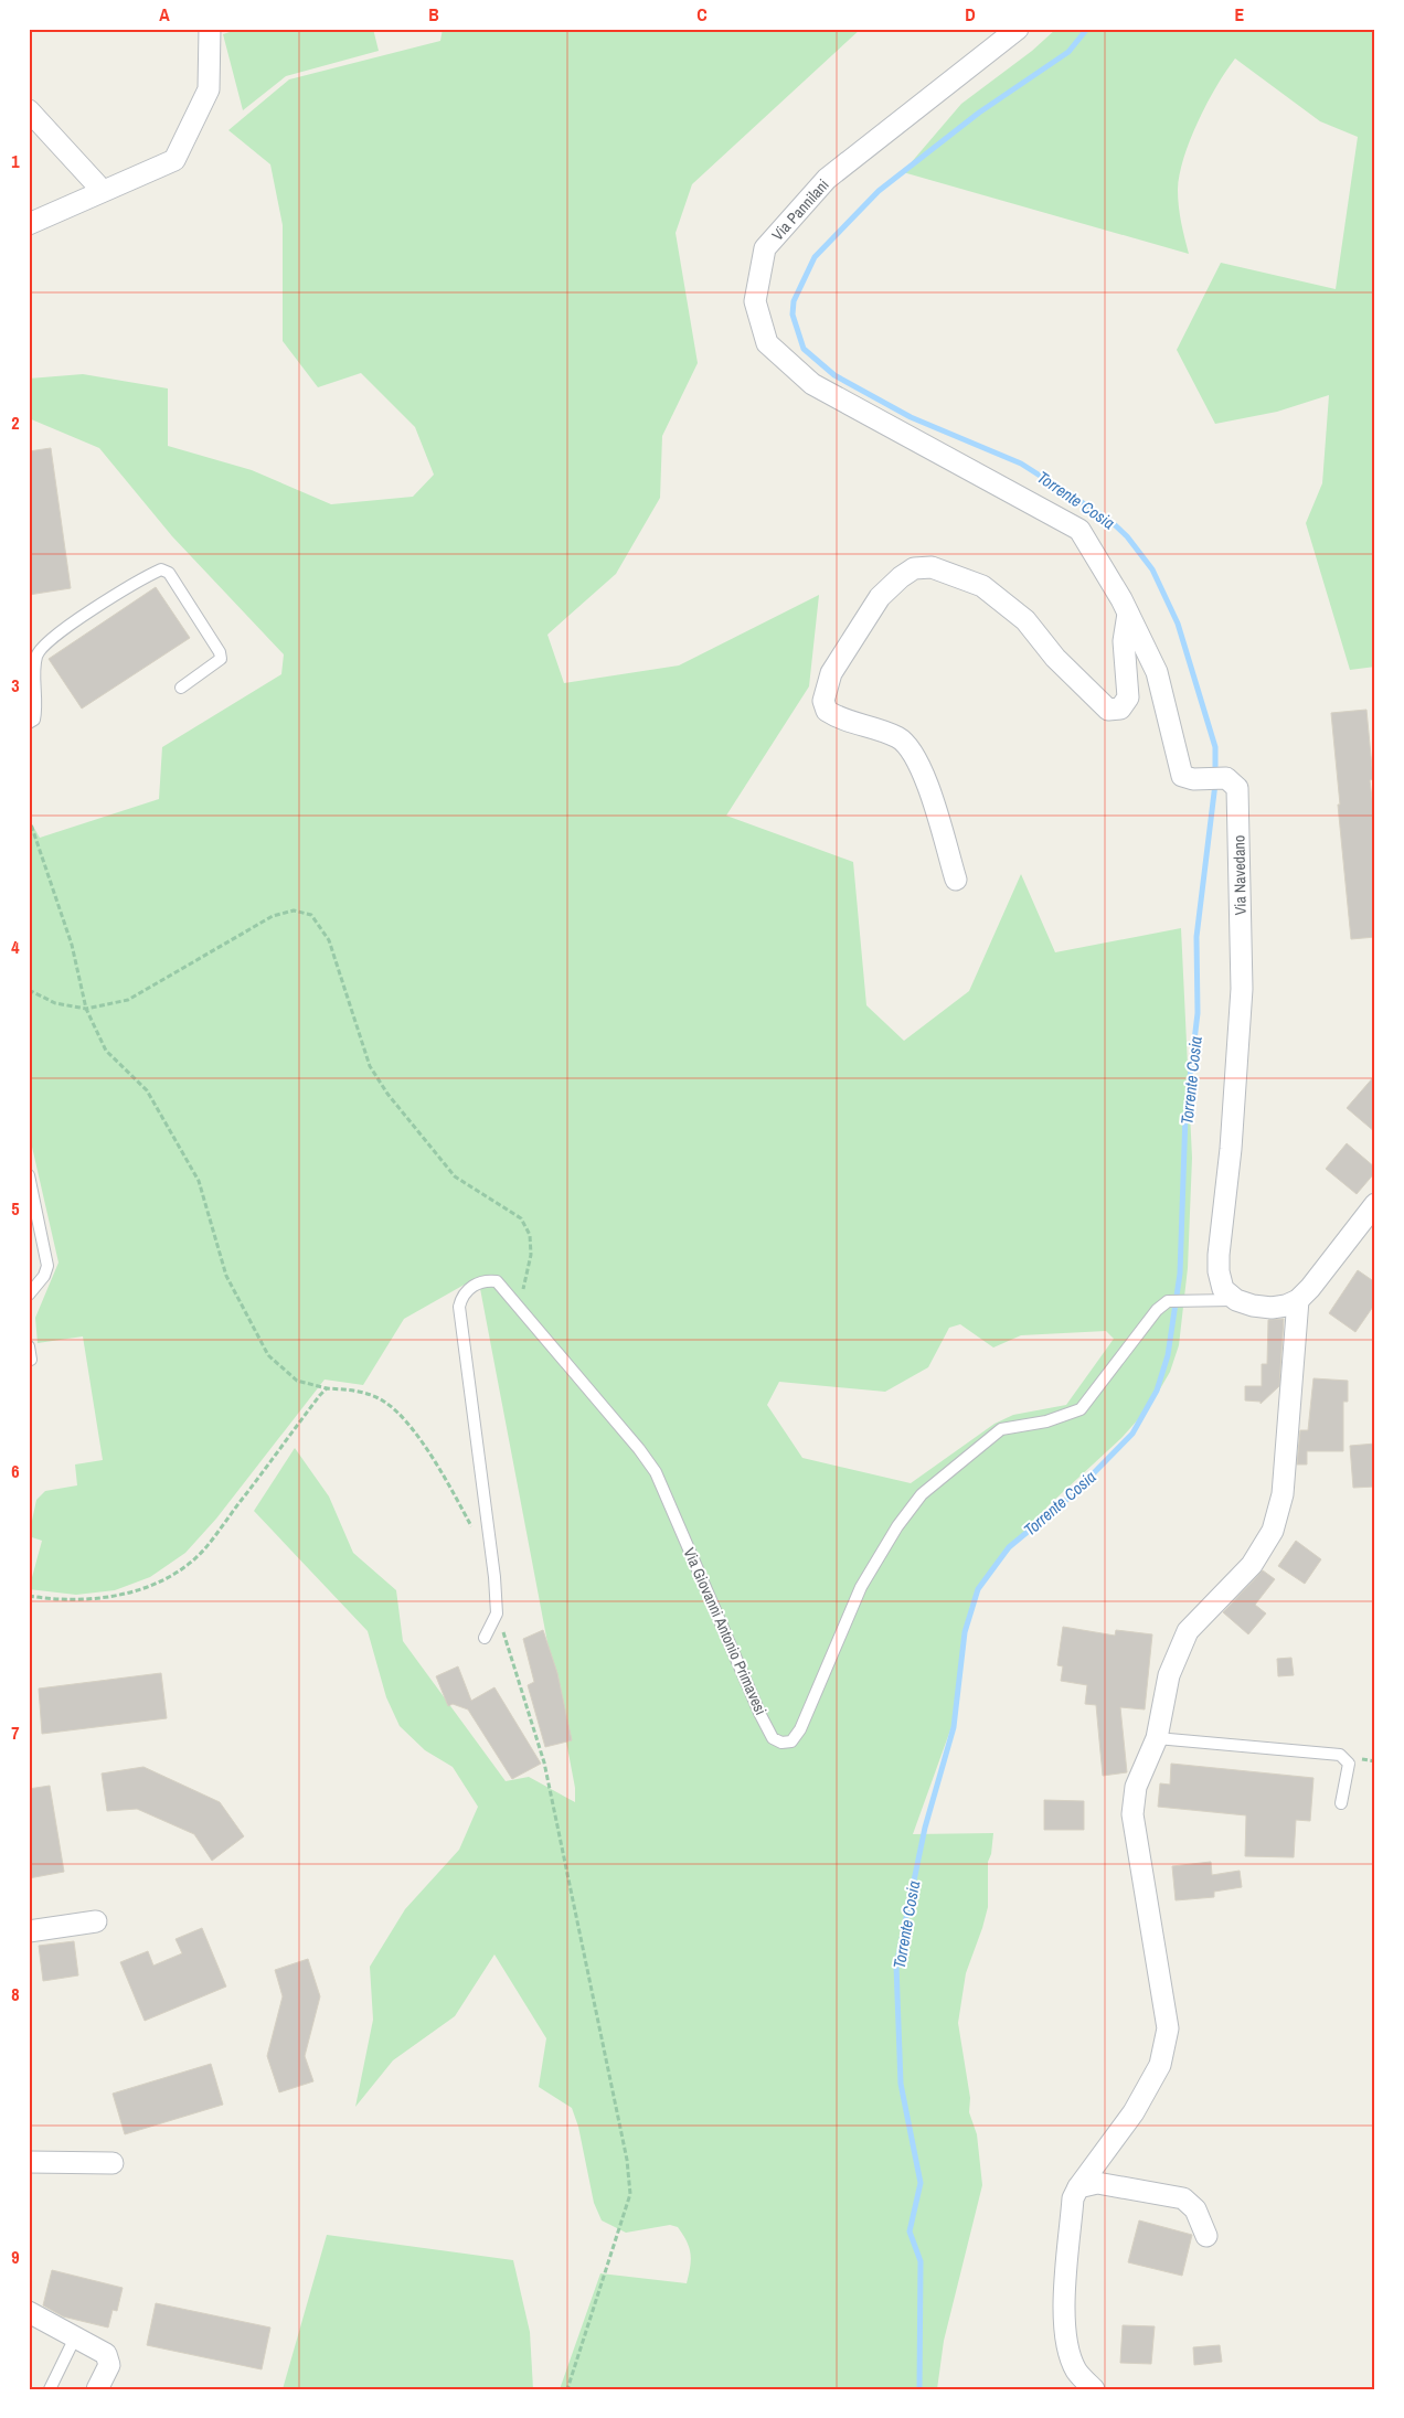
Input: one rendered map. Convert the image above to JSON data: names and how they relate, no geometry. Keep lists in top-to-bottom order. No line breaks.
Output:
{"streets":{"street":["Via Pannilani","Via Navedano"],"lane":["Via Giovanni Antonio Primavesi"]},"crossings":[["Via Pannilani","Via Navedano"],["Via Navedano","Via Giovanni Antonio Primavesi"]],"water":["Torrente Cosia"],"grid":{"columns":["A","B","C","D","E"],"rows":["1","2","3","4","5","6","7","8","9"]}}
